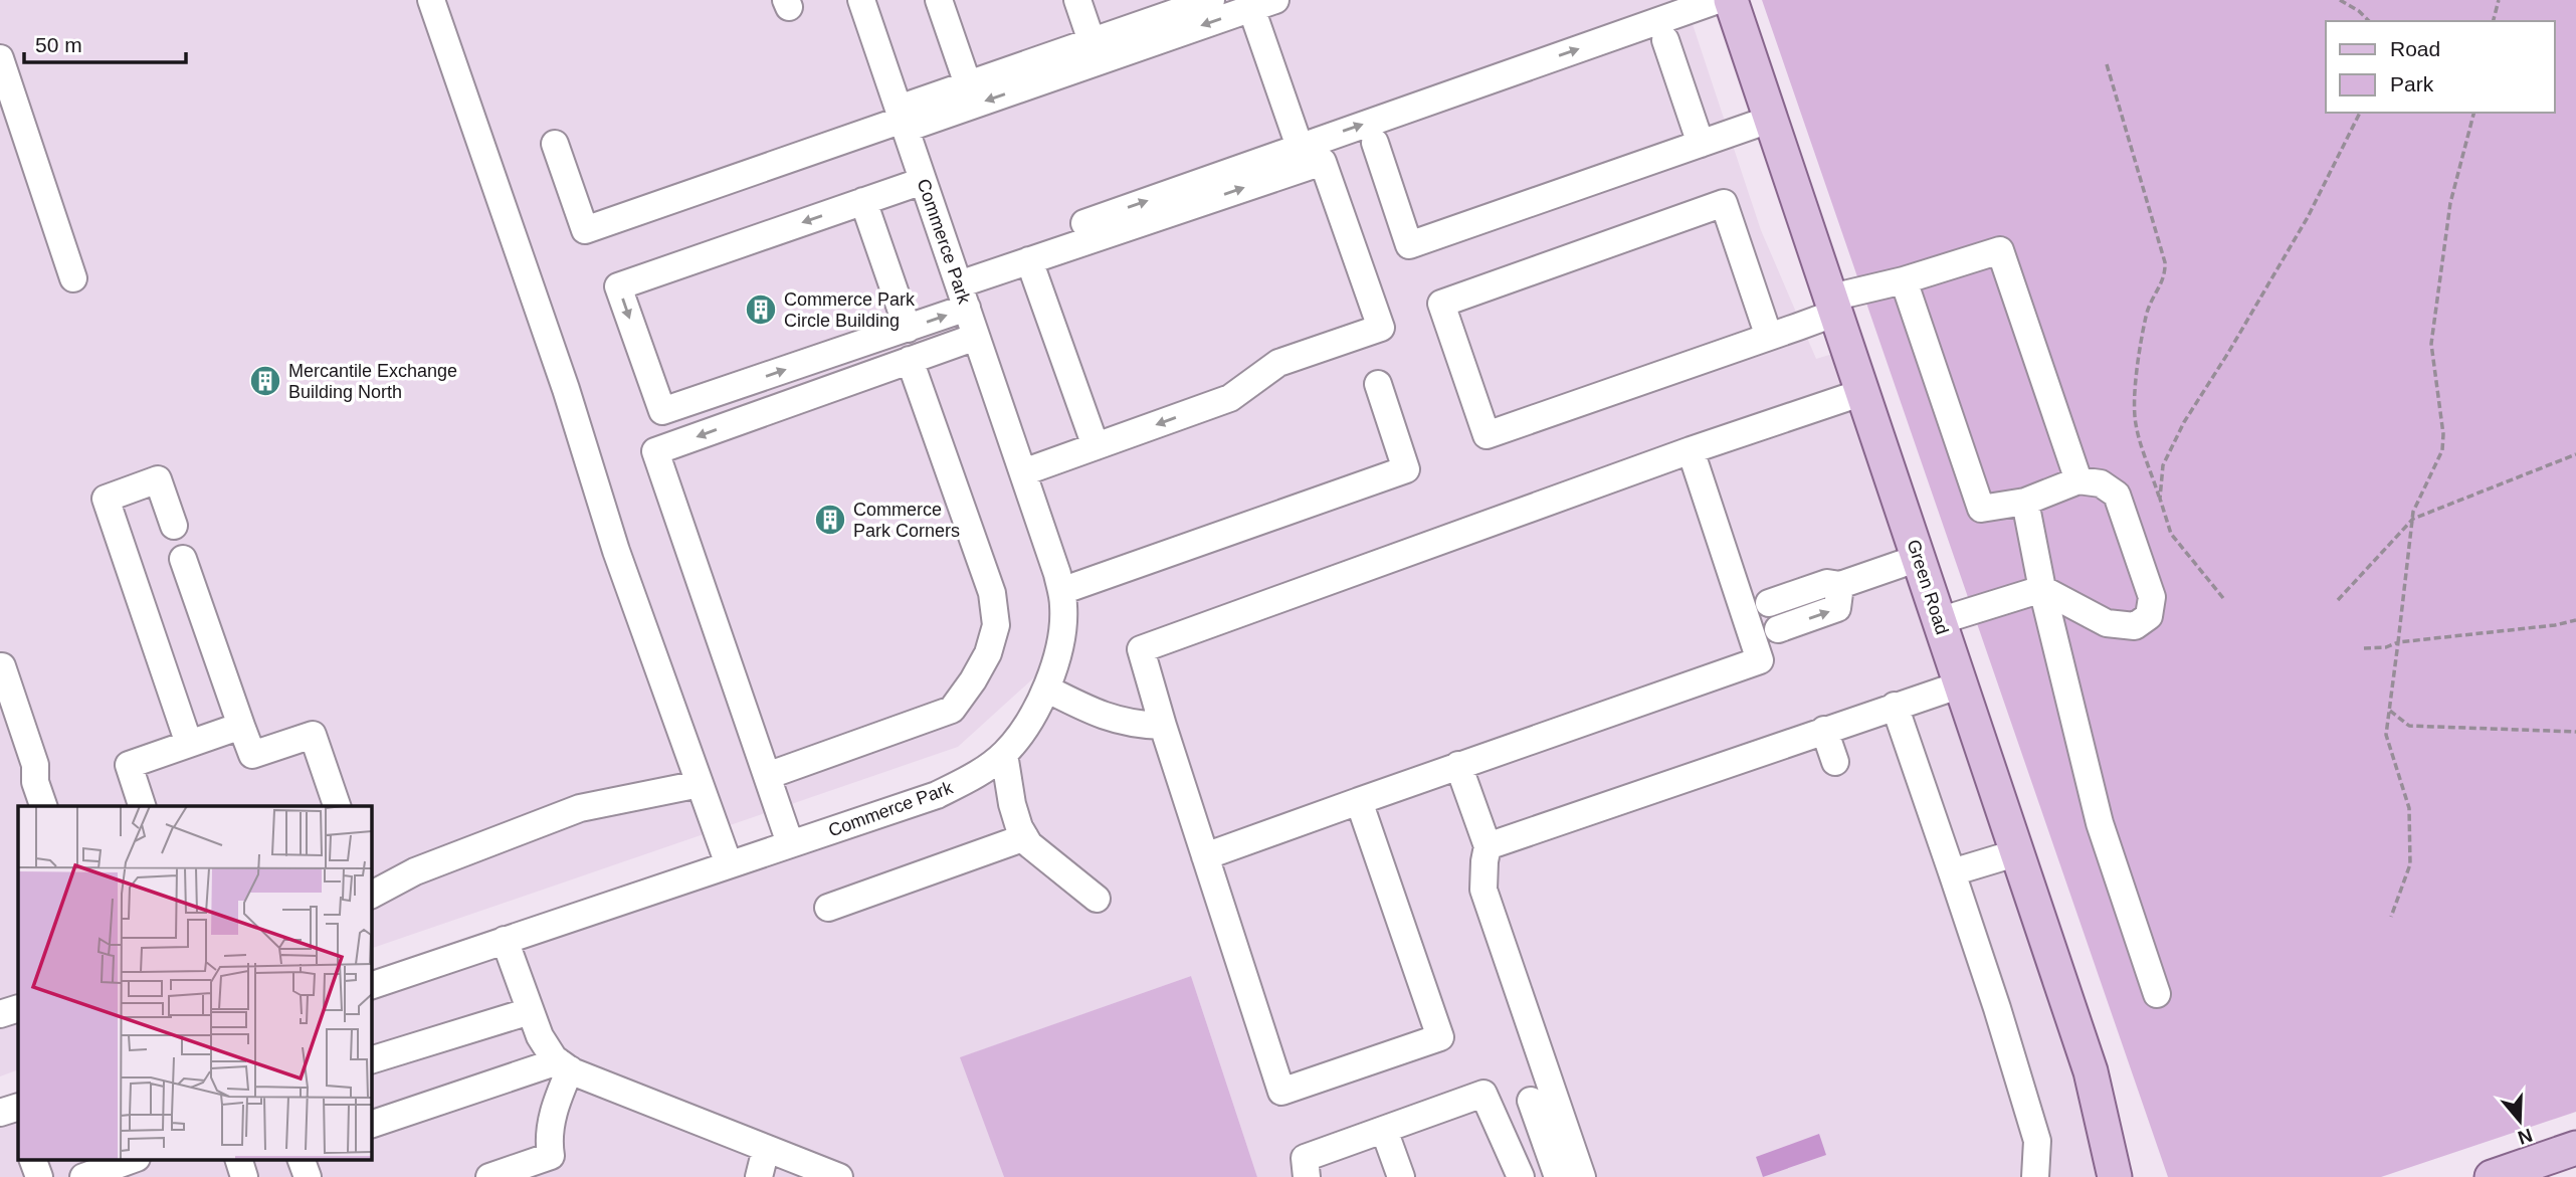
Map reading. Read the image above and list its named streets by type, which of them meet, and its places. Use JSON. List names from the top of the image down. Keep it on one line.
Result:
{"streets":{"main road":["Green Road"],"street":["Commerce Park"]},"places":{"building":["Commerce Park Circle Building","Mercantile Exchange Building North","Commerce Park Corners"]},"legend":["Road","Park"],"scale_bar":"50 m","north":"bottom"}
